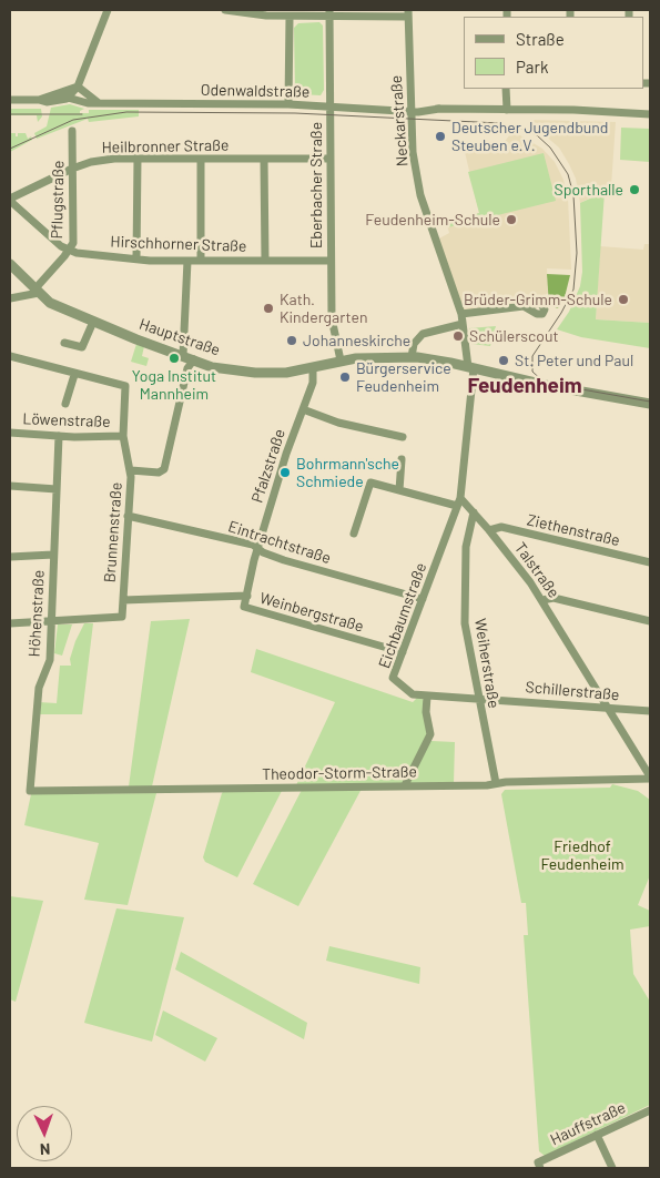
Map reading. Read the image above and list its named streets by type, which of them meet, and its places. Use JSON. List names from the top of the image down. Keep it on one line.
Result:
{"streets":{"street":["Odenwaldstraße","Neckarstraße","Heilbronner Straße","Eberbacher Straße","Pflugstraße","Hirschhorner Straße","Hauptstraße","Löwenstraße","Pfalzstraße","Ziethenstraße","Brunnenstraße","Eintrachtstraße","Talstraße","Weinbergstraße","Höhenstraße","Eichbaumstraße","Weiherstraße","Schillerstraße","Theodor-Storm-Straße","Hauffstraße"]},"crossings":[["Odenwaldstraße","Neckarstraße"],["Odenwaldstraße","Eberbacher Straße"],["Neckarstraße","Hauptstraße"],["Heilbronner Straße","Eberbacher Straße"],["Heilbronner Straße","Pflugstraße"],["Eberbacher Straße","Hirschhorner Straße"],["Eberbacher Straße","Hauptstraße"],["Pflugstraße","Hirschhorner Straße"],["Pflugstraße","Hauptstraße"],["Hauptstraße","Pfalzstraße"],["Löwenstraße","Brunnenstraße"],["Löwenstraße","Höhenstraße"],["Pfalzstraße","Eintrachtstraße"],["Pfalzstraße","Weinbergstraße"],["Ziethenstraße","Talstraße"],["Brunnenstraße","Eintrachtstraße"],["Brunnenstraße","Weinbergstraße"],["Brunnenstraße","Höhenstraße"],["Eintrachtstraße","Eichbaumstraße"],["Talstraße","Eichbaumstraße"],["Talstraße","Weiherstraße"],["Talstraße","Schillerstraße"],["Talstraße","Theodor-Storm-Straße"],["Weinbergstraße","Eichbaumstraße"],["Höhenstraße","Theodor-Storm-Straße"],["Eichbaumstraße","Schillerstraße"],["Weiherstraße","Schillerstraße"],["Weiherstraße","Theodor-Storm-Straße"]],"districts":["Feudenheim"],"parks":["Friedhof Feudenheim"],"places":["Deutscher Jugendbund Steuben e.V.","Sporthalle","Feudenheim-Schule","Brüder-Grimm-Schule","Kath. Kindergarten","Schülerscout","Johanneskirche","Yoga Institut Mannheim","St. Peter und Paul","Bürgerservice Feudenheim","Bohrmann'sche Schmiede"],"legend":["Straße","Park"],"north":"bottom"}
